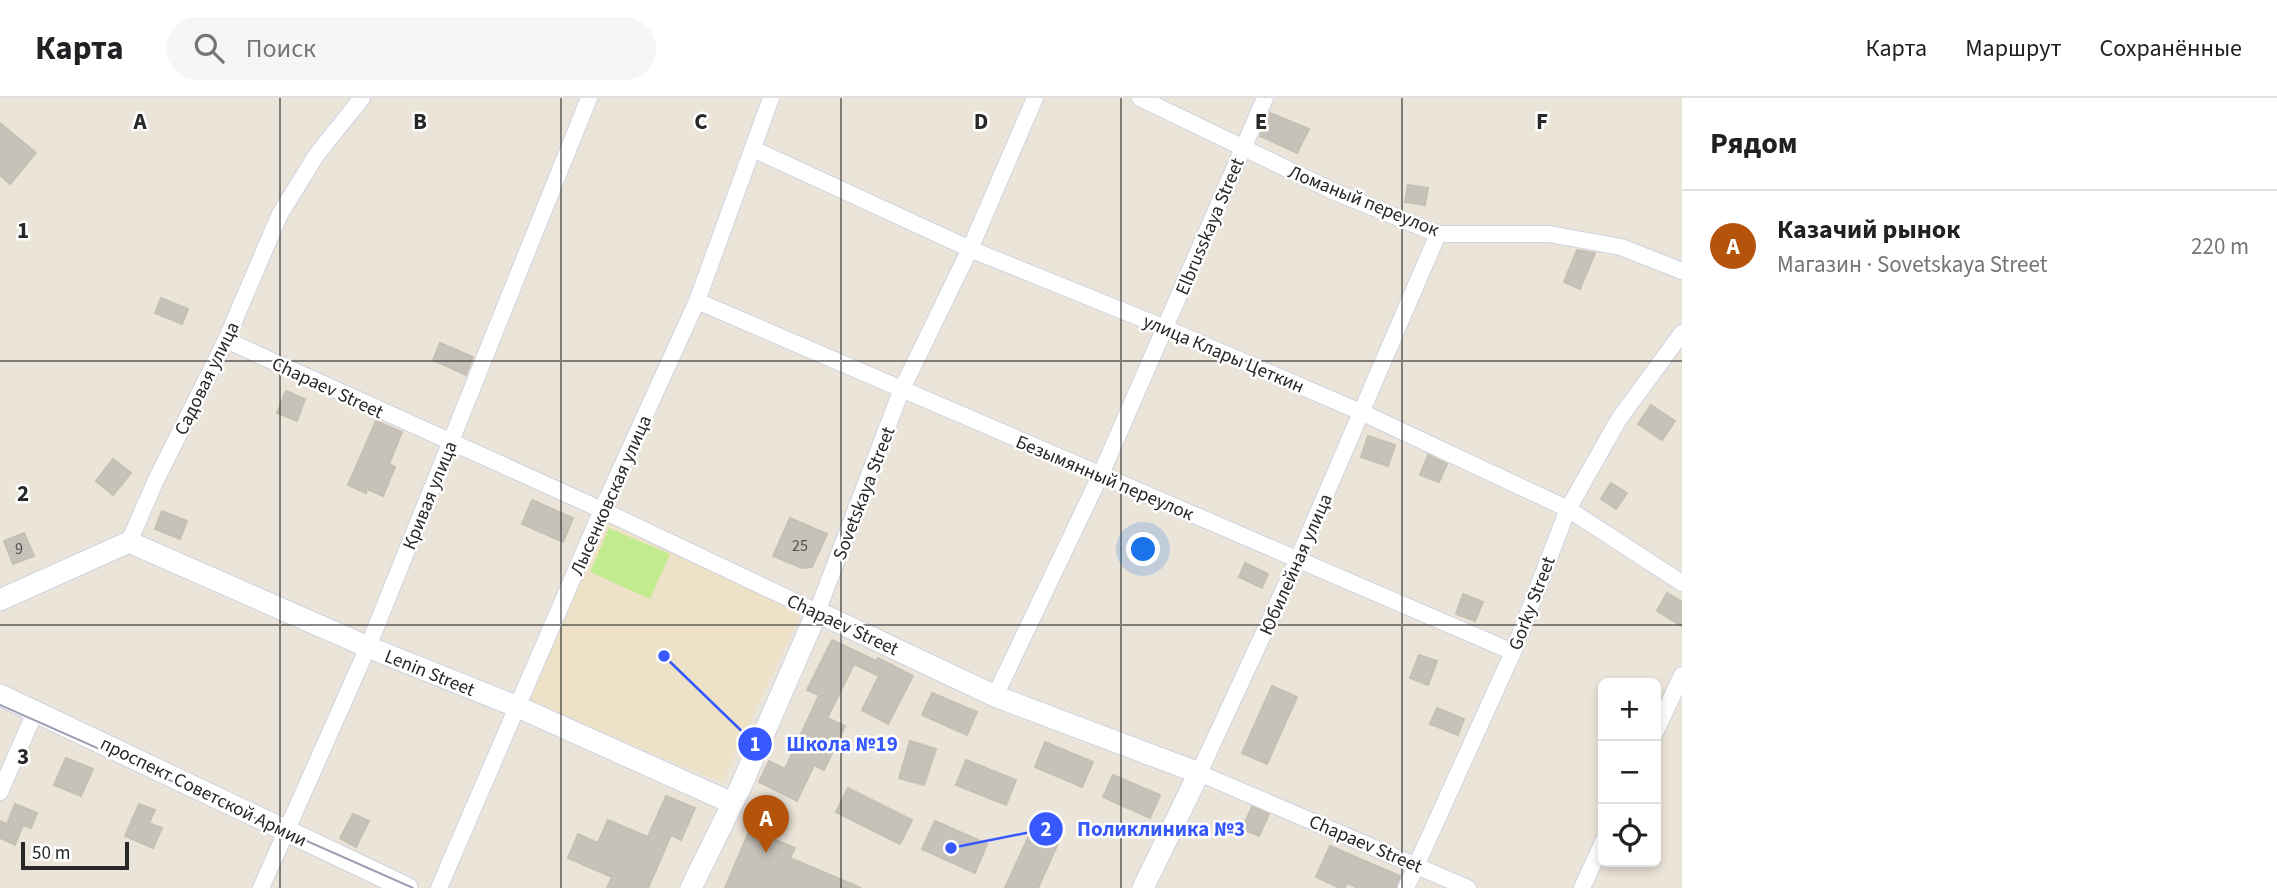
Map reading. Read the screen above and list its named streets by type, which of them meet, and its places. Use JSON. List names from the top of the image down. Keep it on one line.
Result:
{"streets":{"main road":["Chapaev Street","Sovetskaya Street","Юбилейная улица","Lenin Street","проспект Советской Армии"],"street":["Ломаный переулок","Elbrusskaya Street","улица Клары Цеткин","Садовая улица","Безымянный переулок","Кривая улица","Лысенковская улица","Gorky Street"]},"crossings":[["Ломаный переулок","Elbrusskaya Street"],["Ломаный переулок","Юбилейная улица"],["Elbrusskaya Street","улица Клары Цеткин"],["Elbrusskaya Street","Chapaev Street"],["Elbrusskaya Street","Безымянный переулок"],["улица Клары Цеткин","Sovetskaya Street"],["улица Клары Цеткин","Лысенковская улица"],["улица Клары Цеткин","Юбилейная улица"],["улица Клары Цеткин","Gorky Street"],["Садовая улица","Chapaev Street"],["Садовая улица","Lenin Street"],["Chapaev Street","Sovetskaya Street"],["Chapaev Street","Кривая улица"],["Chapaev Street","Лысенковская улица"],["Chapaev Street","Юбилейная улица"],["Chapaev Street","Gorky Street"],["Безымянный переулок","Sovetskaya Street"],["Безымянный переулок","Лысенковская улица"],["Безымянный переулок","Юбилейная улица"],["Безымянный переулок","Gorky Street"],["Sovetskaya Street","Lenin Street"],["Кривая улица","Lenin Street"],["Кривая улица","проспект Советской Армии"],["Лысенковская улица","Lenin Street"]],"places":["Школа №19","Поликлиника №3"],"house_numbers":["25","9"],"scale_bar":"50 m","page":{"header":"Карта","search":"Поиск","nav":["Карта","Маршрут","Сохранённые"],"heading":"Рядом","list":[{"mark":"A","name":"Казачий рынок","note":"Магазин · Sovetskaya Street","value":"220 m"}],"map_buttons":["+","−"],"pins":"A","scale":"50 m"},"grid":{"columns":["A","B","C","D","E","F"],"rows":["1","2","3"]}}
